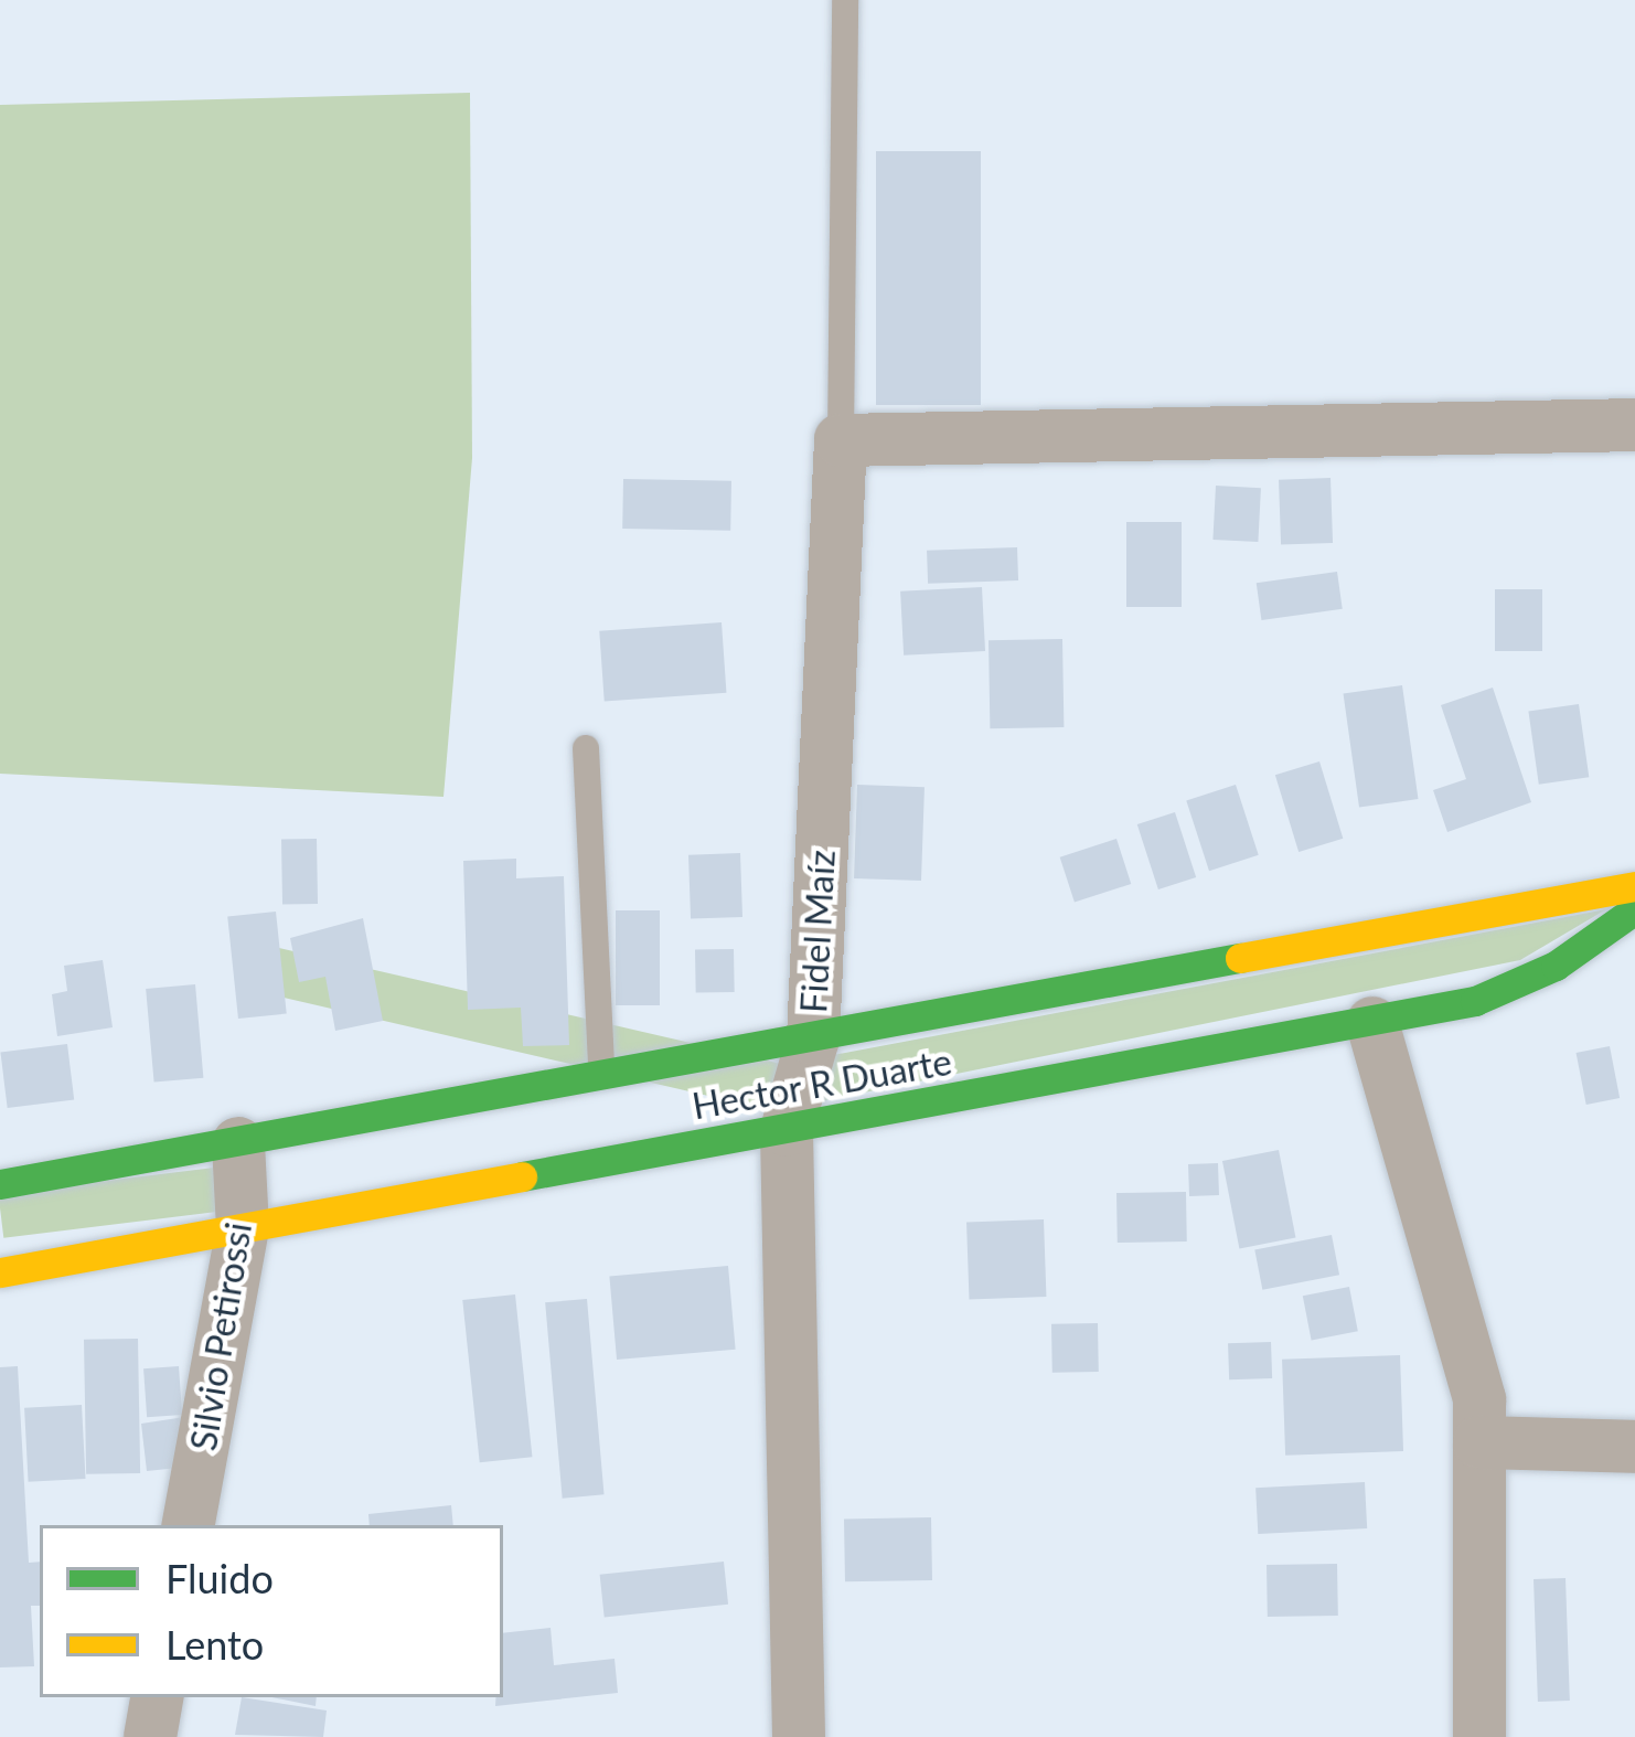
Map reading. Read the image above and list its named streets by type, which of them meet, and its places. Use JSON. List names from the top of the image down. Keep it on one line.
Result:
{"streets":{"street":["Fidel Maíz","Hector R Duarte","Silvio Petirossi"]},"crossings":[["Fidel Maíz","Hector R Duarte"],["Hector R Duarte","Silvio Petirossi"]],"legend":["Fluido","Lento"]}
